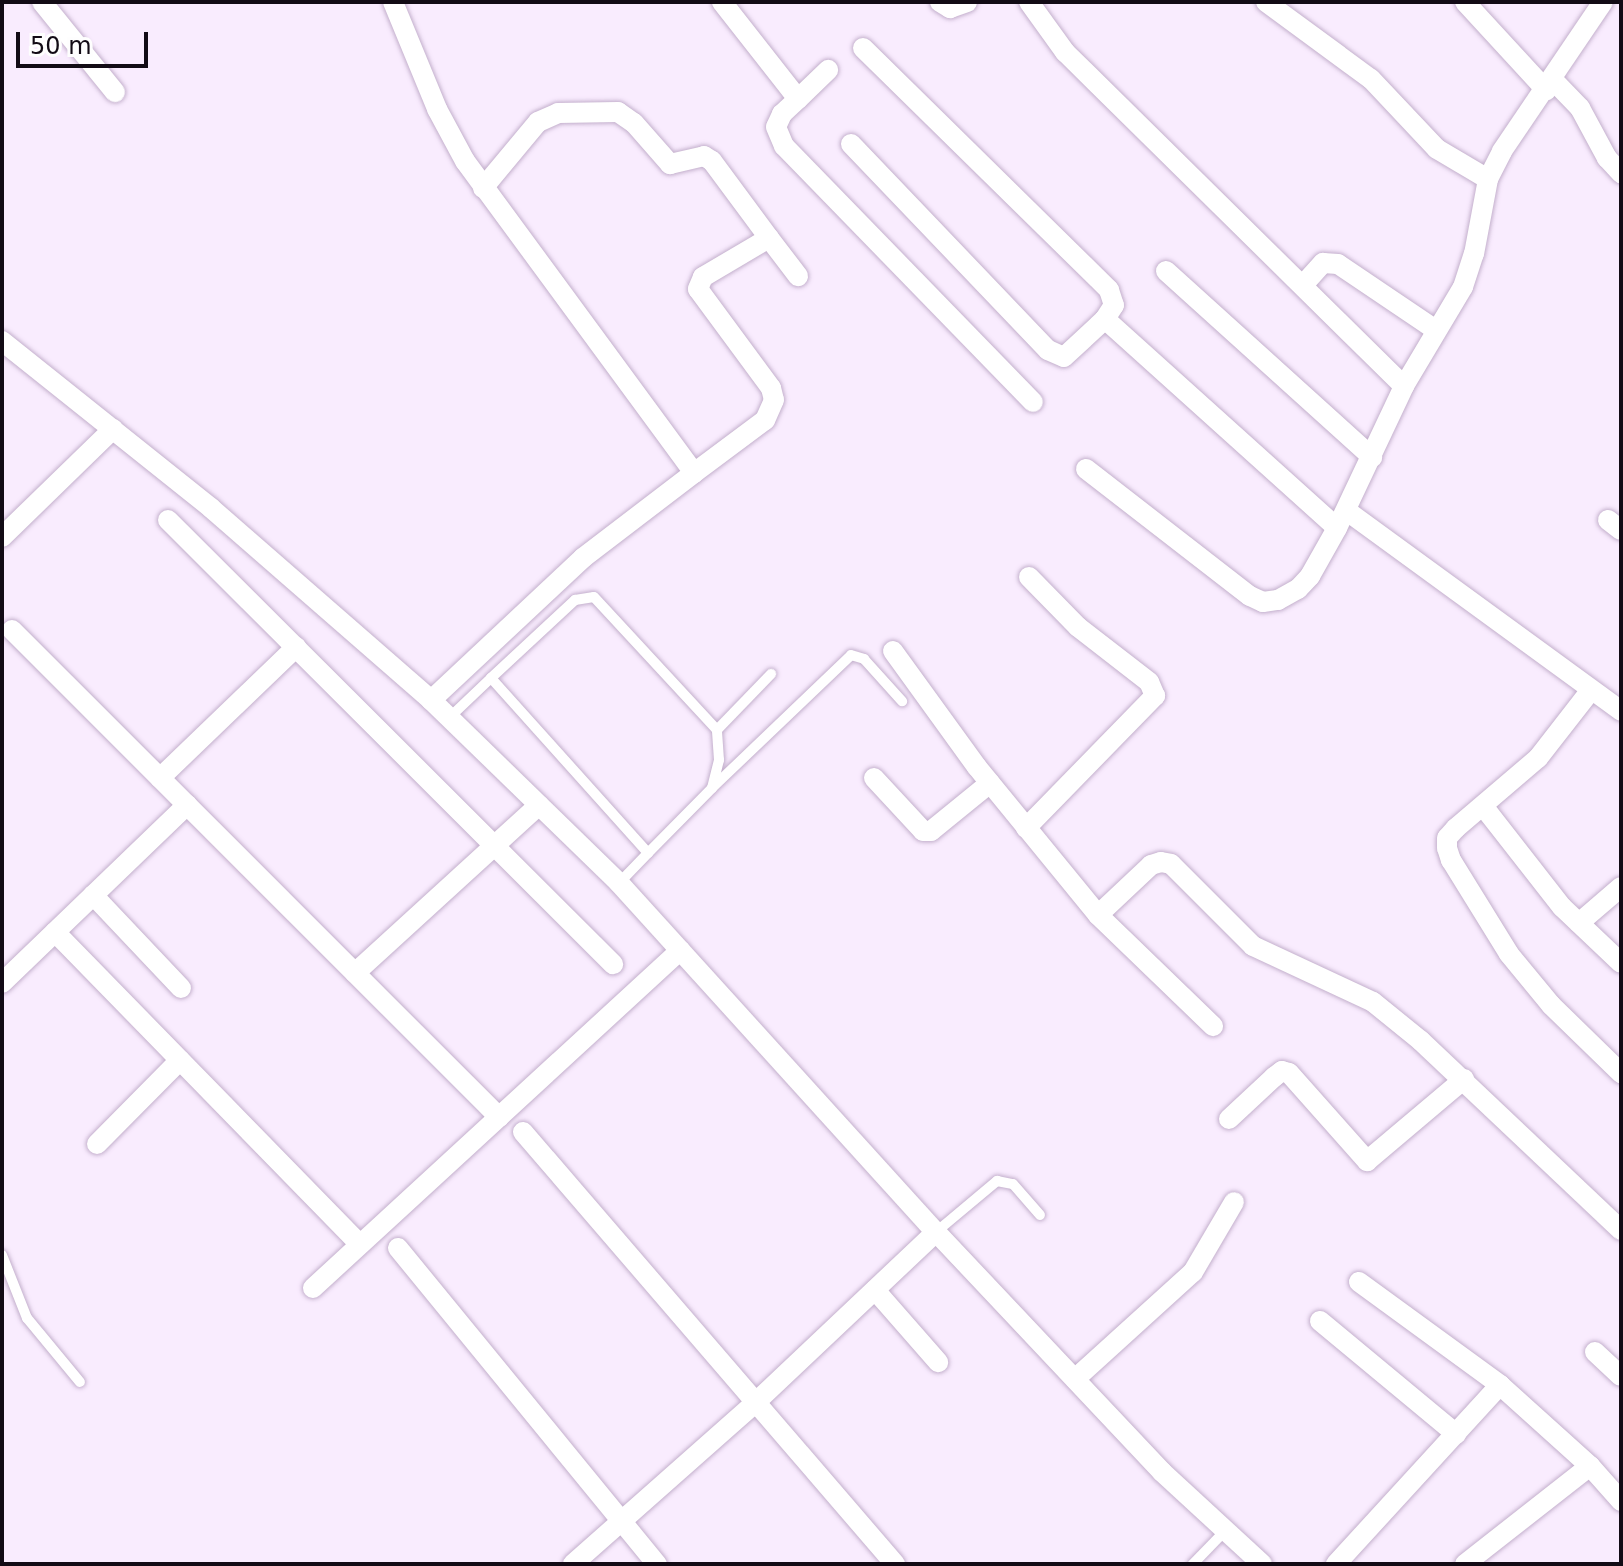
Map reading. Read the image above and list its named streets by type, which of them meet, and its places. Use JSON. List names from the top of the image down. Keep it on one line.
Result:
{"scale_bar":"50 m"}
